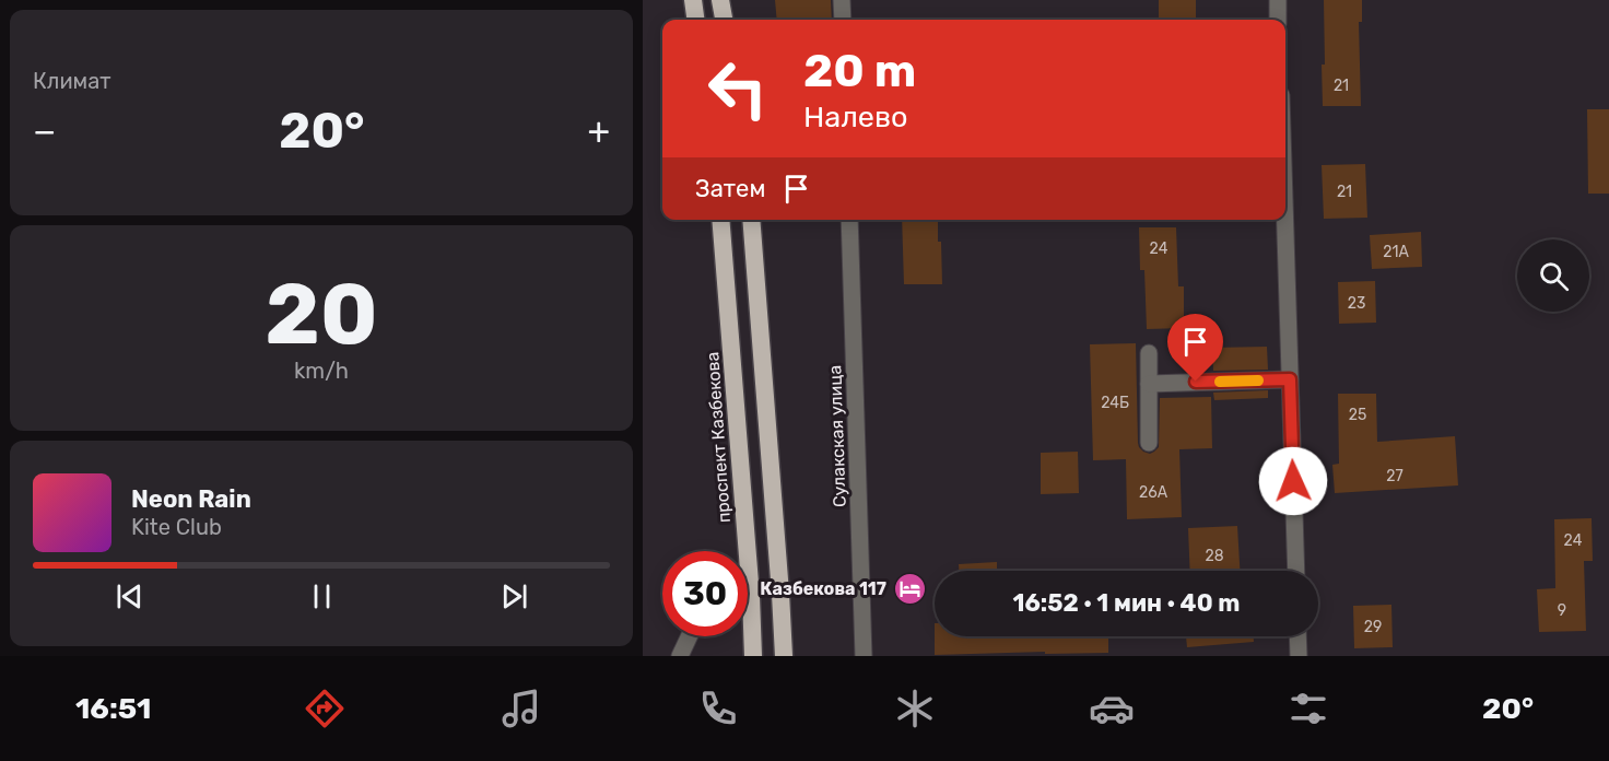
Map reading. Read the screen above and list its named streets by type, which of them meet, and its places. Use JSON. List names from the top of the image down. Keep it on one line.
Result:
{"streets":{"highway":["проспект Казбекова"],"street":["Сулакская улица"]},"places":{"hotel":["Казбекова 117"]},"house_numbers":["21","21","24","21А","23","24Б","25","27","26А","24","28","9","29"],"page":{"tile":["Климат",["20","km/h"]],"turn":["20 m","Налево"],"heat":["−","20°","+"],"then":"Затем","song":["Neon Rain","Kite Club"],"limit":"30","trip":"16:52 · 1 мин · 40 m","tabs":["16:51","20°"]}}
